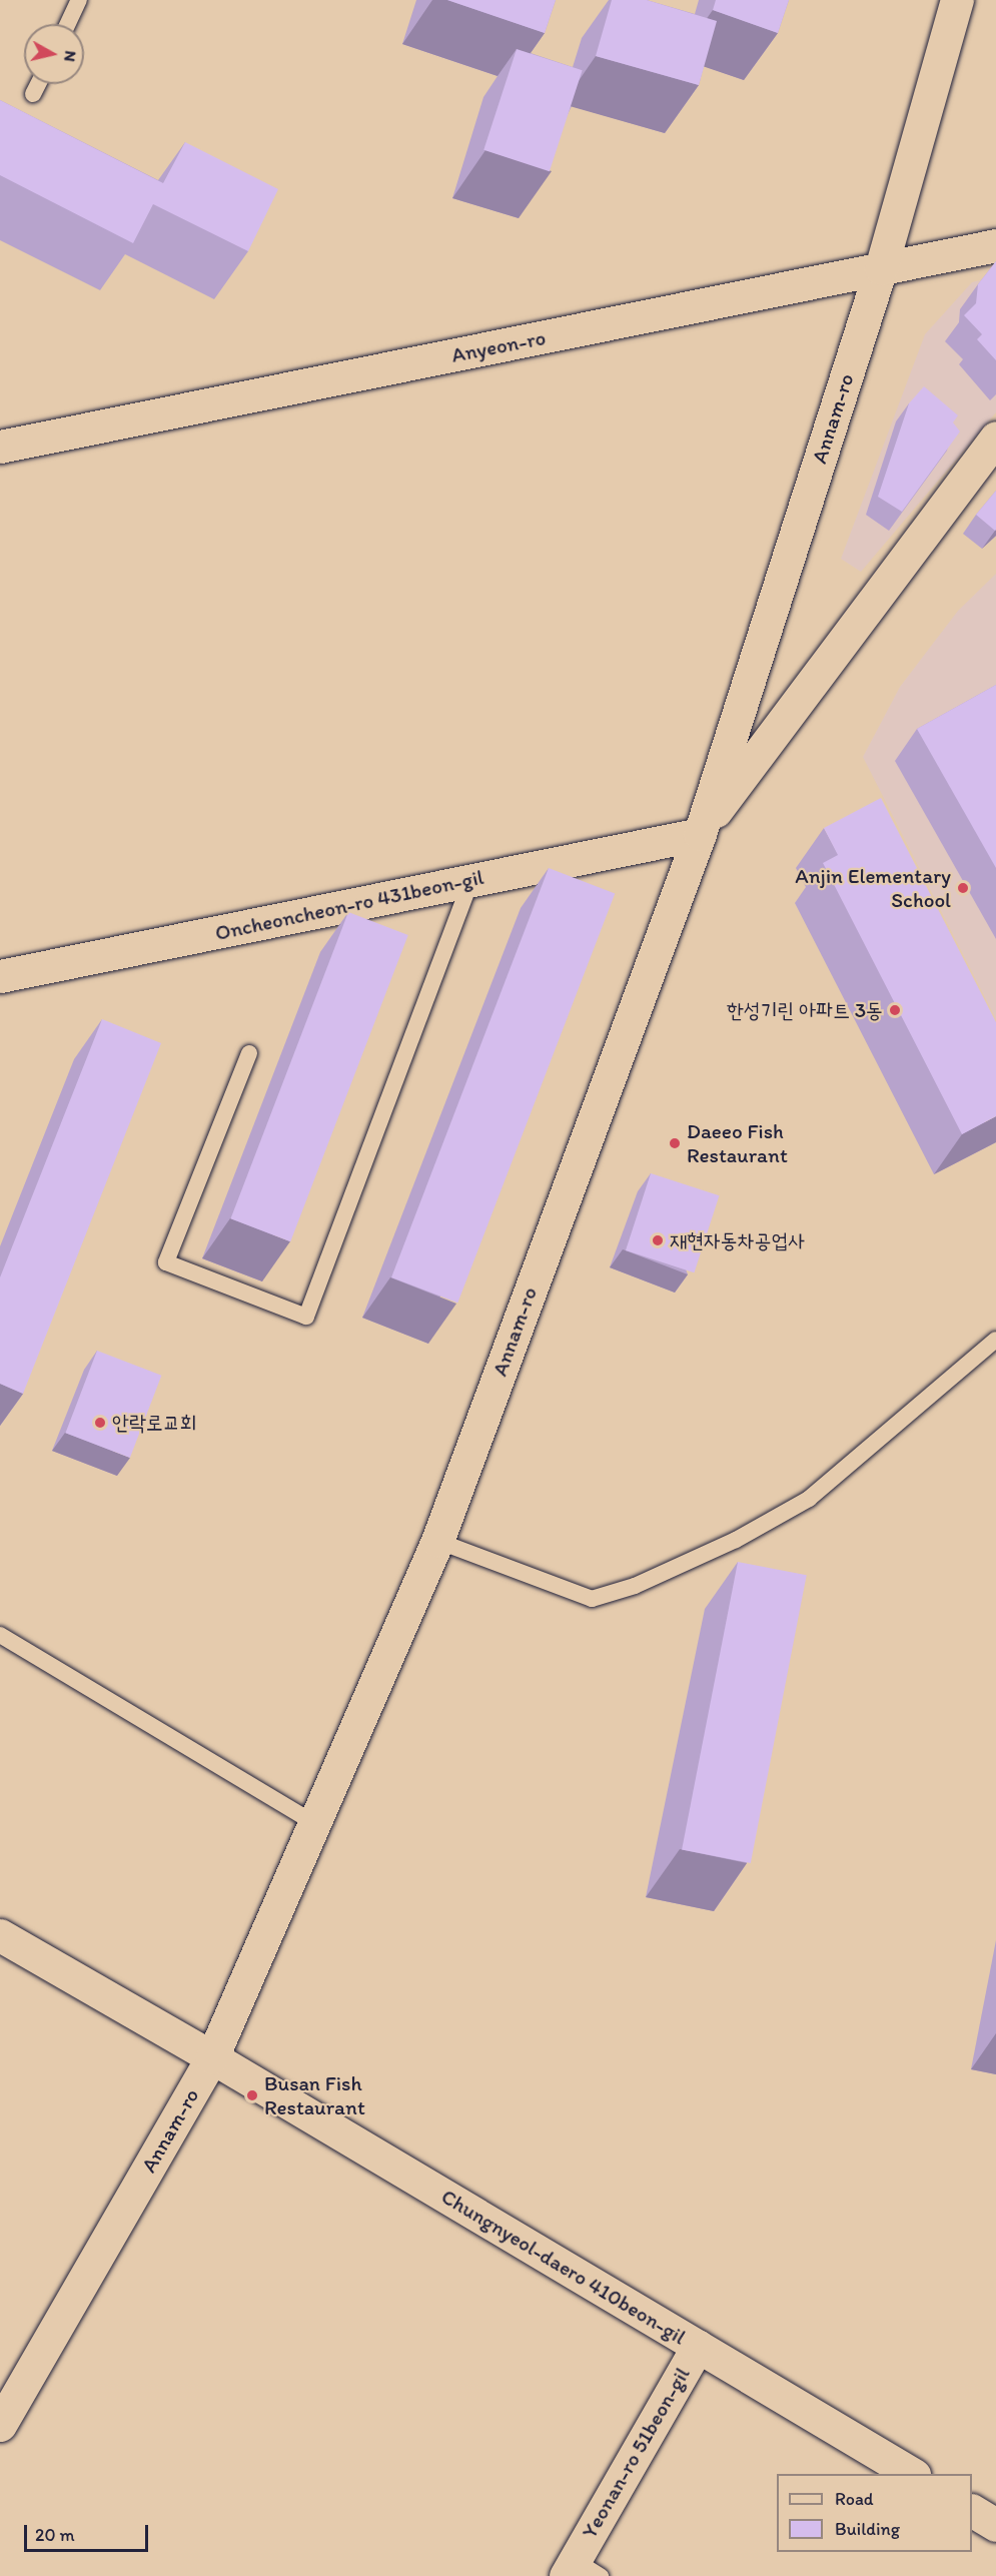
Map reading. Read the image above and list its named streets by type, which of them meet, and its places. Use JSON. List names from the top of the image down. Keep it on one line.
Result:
{"streets":{"street":["Anyeon-ro","Annam-ro","Oncheoncheon-ro 431beon-gil","Chungnyeol-daero 410beon-gil","Yeonan-ro 51beon-gil"]},"crossings":[["Anyeon-ro","Annam-ro"],["Annam-ro","Oncheoncheon-ro 431beon-gil"],["Annam-ro","Chungnyeol-daero 410beon-gil"],["Chungnyeol-daero 410beon-gil","Yeonan-ro 51beon-gil"]],"places":["Anjin Elementary School","한성기린 아파트 3동","Daeeo Fish Restaurant","재현자동차공업사","안락로교회","Busan Fish Restaurant"],"legend":["Road","Building"],"scale_bar":"20 m","north":"right"}
